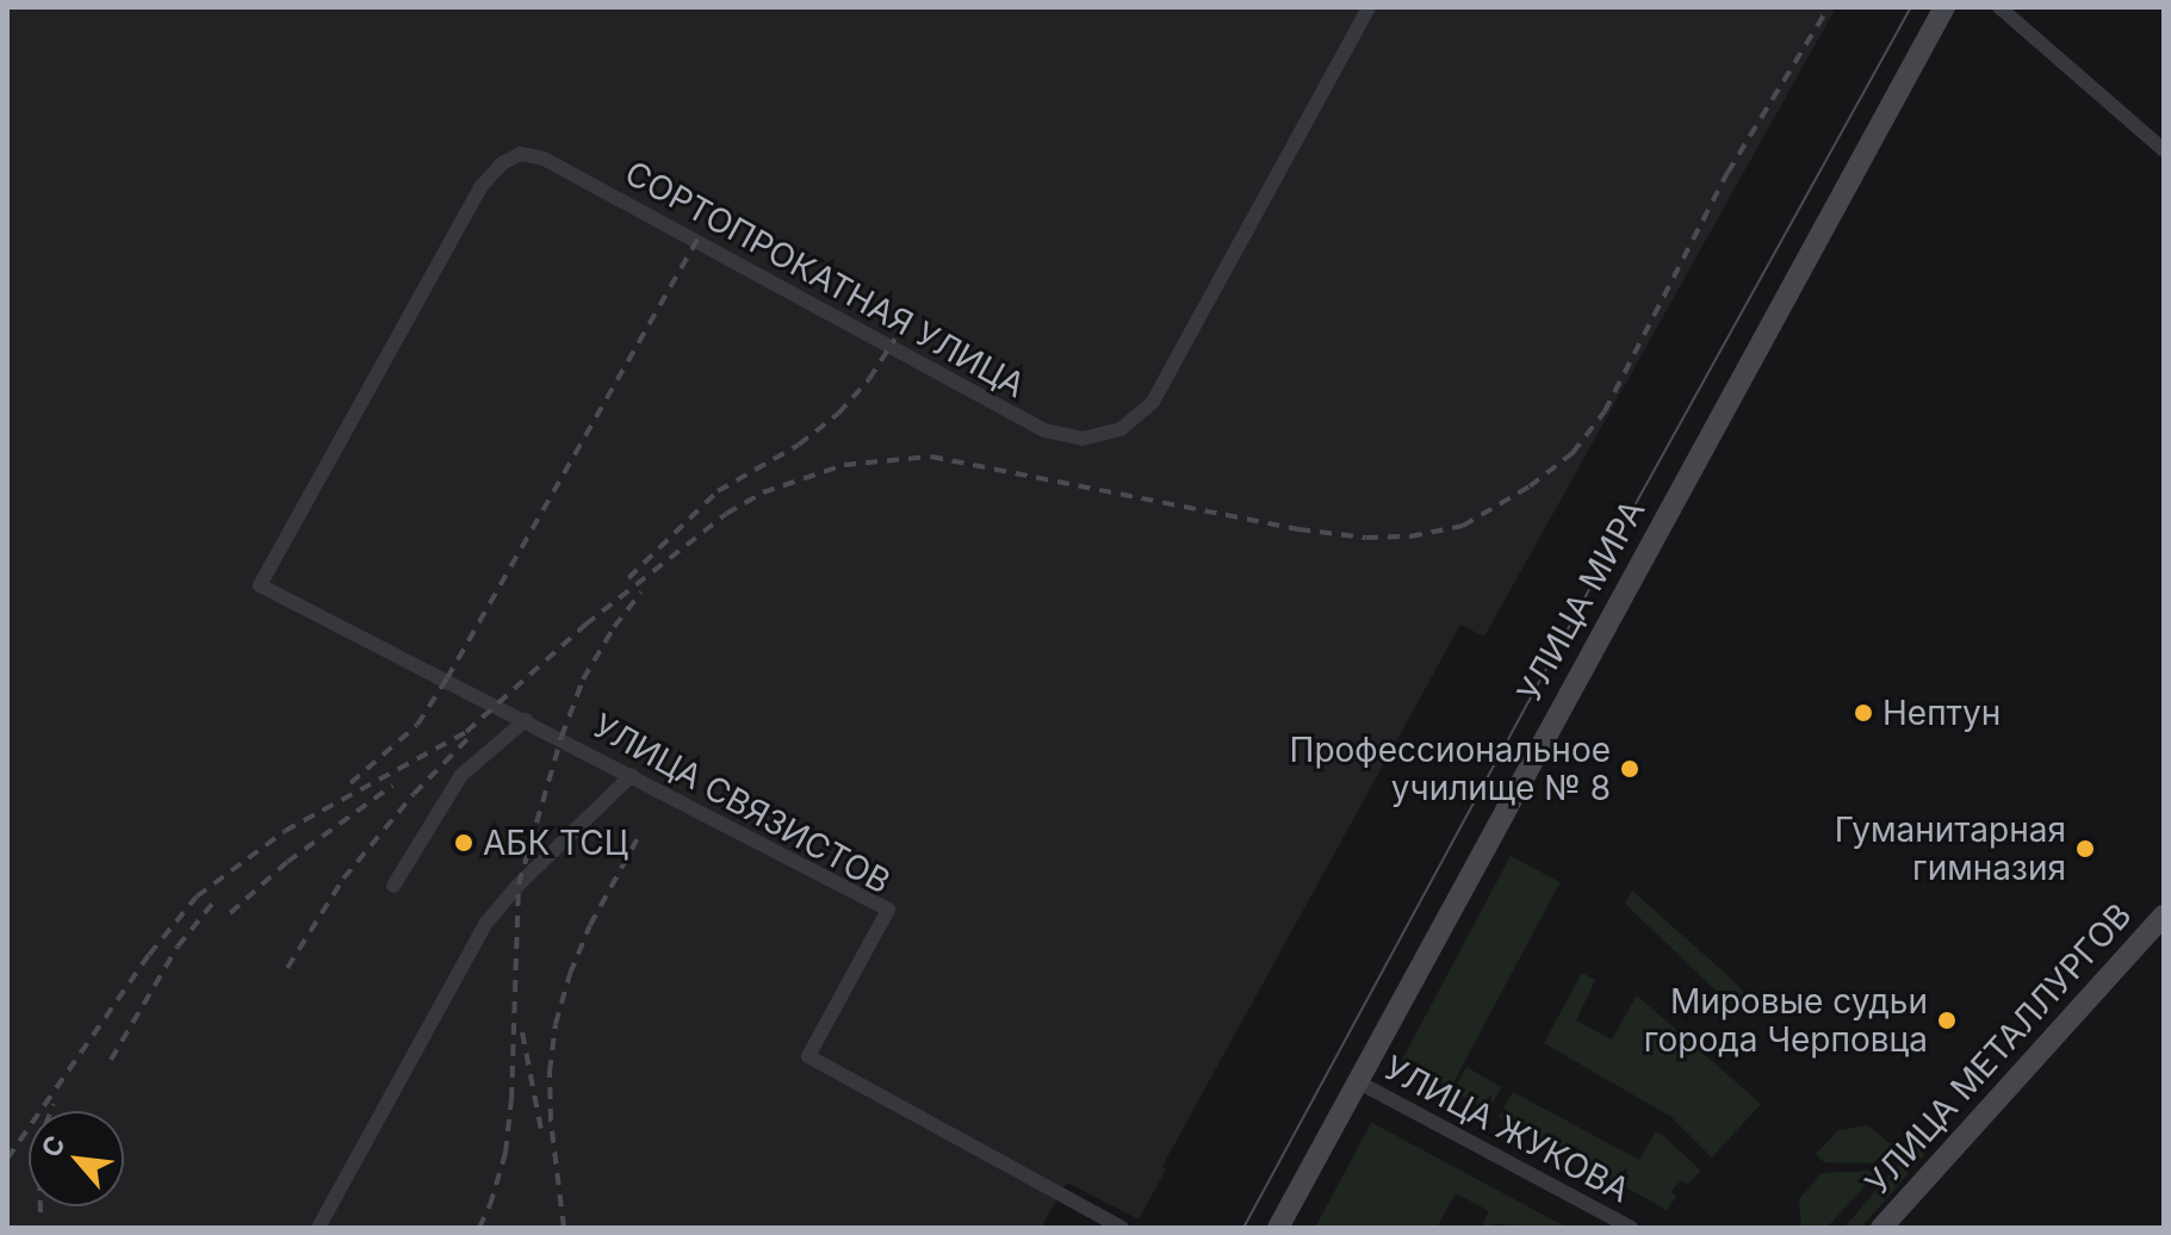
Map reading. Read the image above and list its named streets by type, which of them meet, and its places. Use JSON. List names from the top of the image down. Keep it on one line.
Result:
{"streets":{"main road":["УЛИЦА МИРА","УЛИЦА МЕТАЛЛУРГОВ"],"street":["СОРТОПРОКАТНАЯ УЛИЦА","УЛИЦА СВЯЗИСТОВ","УЛИЦА ЖУКОВА"]},"crossings":[["СОРТОПРОКАТНАЯ УЛИЦА","УЛИЦА СВЯЗИСТОВ"],["УЛИЦА МИРА","УЛИЦА ЖУКОВА"]],"places":["Нептун","Профессиональное училище № 8","АБК ТСЦ","Гуманитарная гимназия","Мировые судьи города Черповца"],"north":"top left"}
